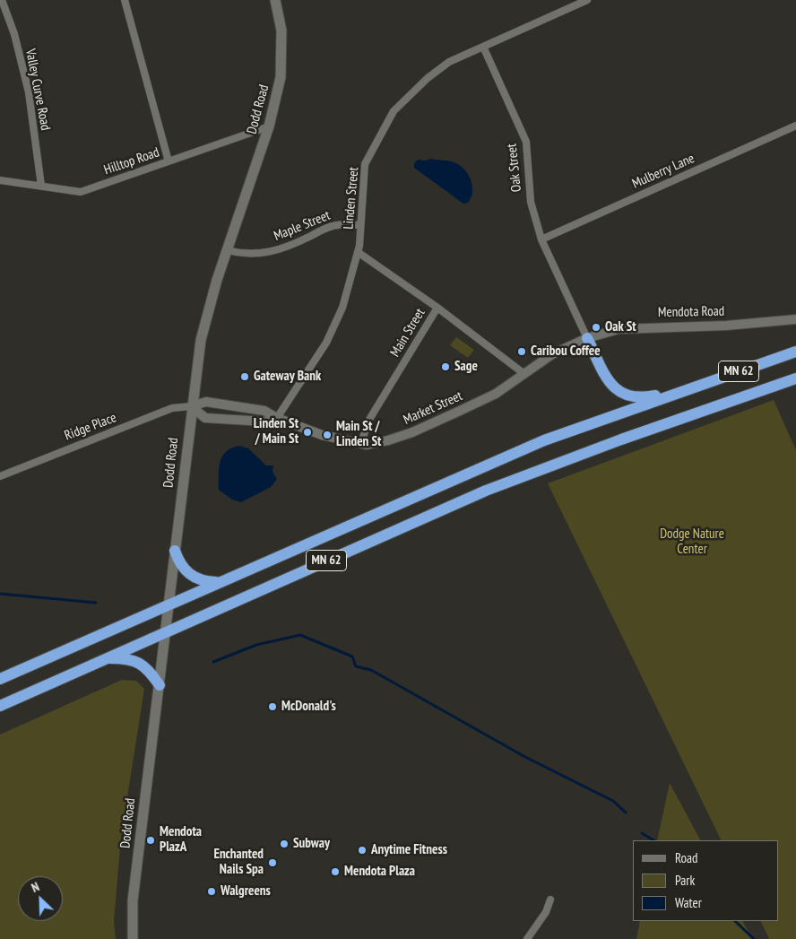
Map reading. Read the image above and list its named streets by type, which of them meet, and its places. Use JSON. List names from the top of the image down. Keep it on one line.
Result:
{"streets":{"highway":["MN 62"],"main road":["Dodd Road"],"street":["Valley Curve Road","Hilltop Road","Oak Street","Mulberry Lane","Linden Street","Maple Street","Mendota Road","Main Street","Market Street","Ridge Place"]},"crossings":[["Valley Curve Road","Hilltop Road"],["Dodd Road","Hilltop Road"],["Dodd Road","Maple Street"],["Dodd Road","MN 62"],["Dodd Road","Market Street"],["Dodd Road","Ridge Place"],["Oak Street","Mulberry Lane"],["Oak Street","Linden Street"],["Oak Street","Mendota Road"],["Oak Street","Market Street"],["Linden Street","Maple Street"],["Linden Street","Market Street"],["Mendota Road","Market Street"],["Main Street","Market Street"],["Market Street","Ridge Place"]],"parks":["Dodge Nature Center"],"places":["Oak St","Caribou Coffee","Sage","Gateway Bank","Linden St / Main St","Main St / Linden St","McDonald's","Mendota PlazA","Subway","Anytime Fitness","Enchanted Nails Spa","Mendota Plaza","Walgreens"],"legend":["Road","Park","Water"],"north":"top left"}
